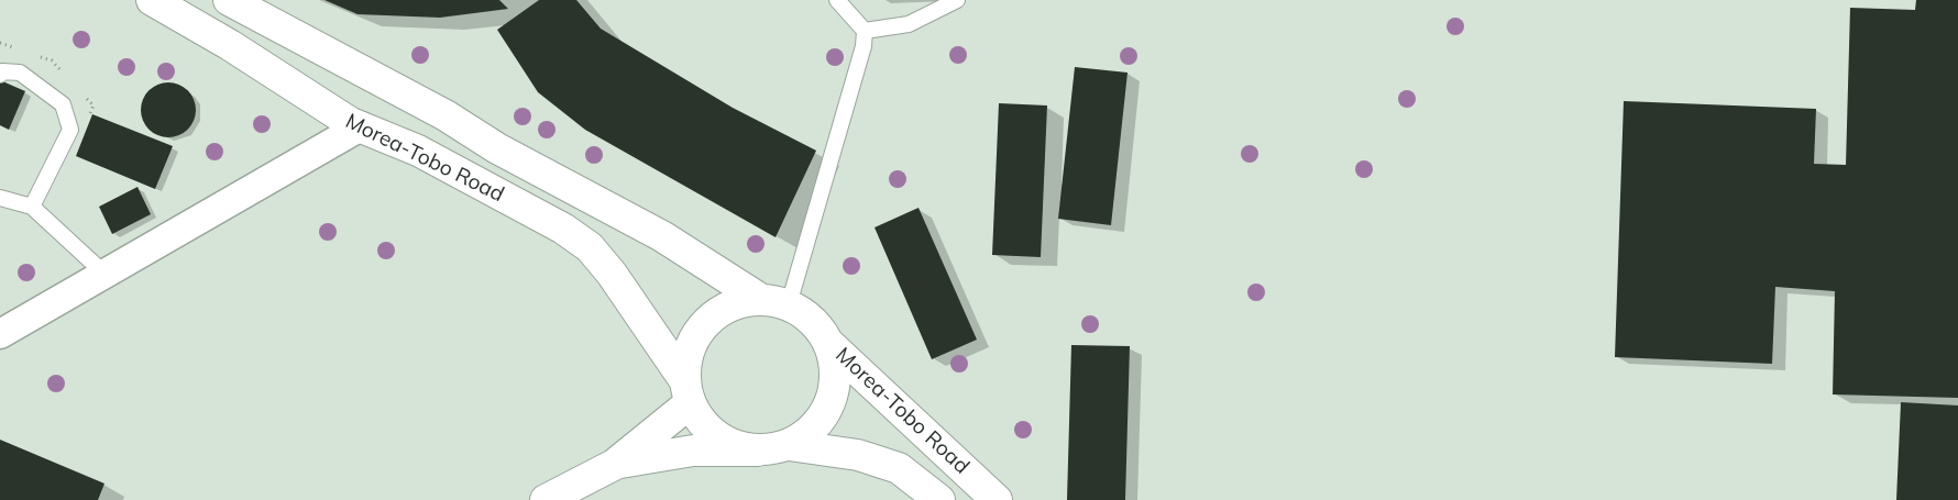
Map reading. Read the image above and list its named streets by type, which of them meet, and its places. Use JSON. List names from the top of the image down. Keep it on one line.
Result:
{"streets":{"main road":["Morea-Tobo Road"]}}
